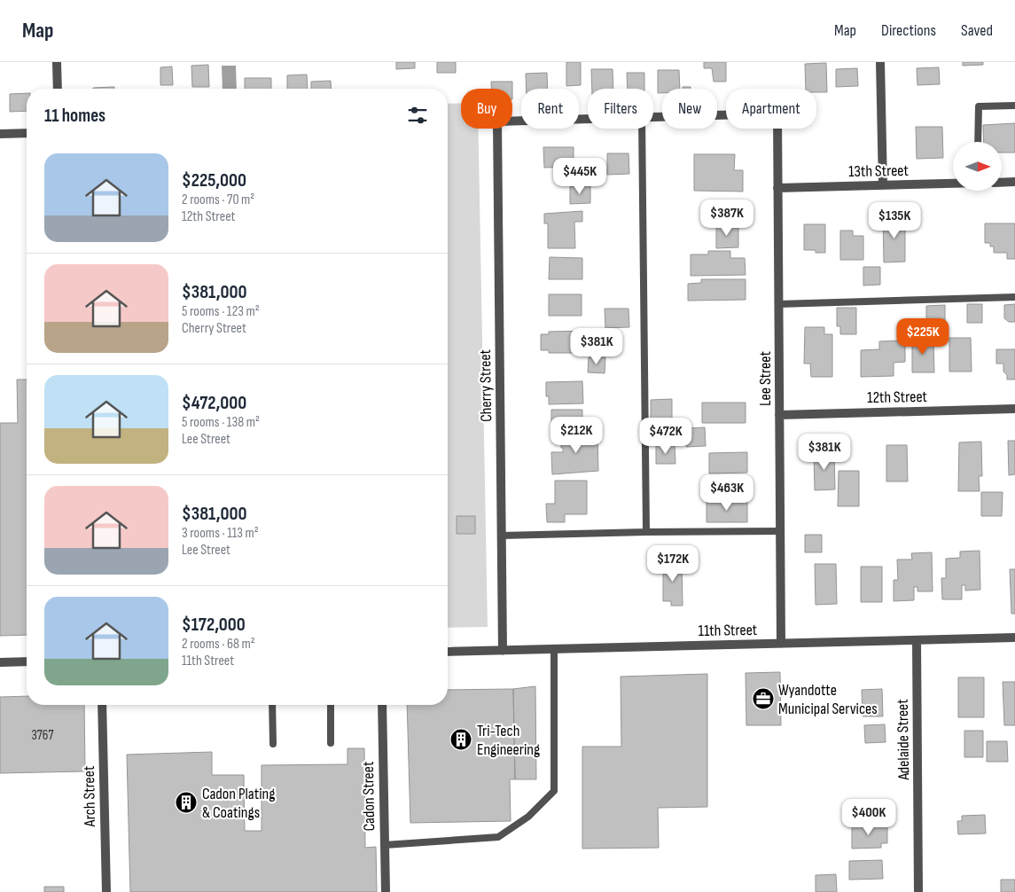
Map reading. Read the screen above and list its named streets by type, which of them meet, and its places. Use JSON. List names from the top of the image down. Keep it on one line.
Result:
{"streets":{"street":["13th Street","Lee Street","Cherry Street","12th Street","11th Street","Adelaide Street","Arch Street","Cadon Street"]},"crossings":[["13th Street","Lee Street"],["Lee Street","12th Street"],["Lee Street","11th Street"],["Cherry Street","11th Street"],["11th Street","Adelaide Street"]],"places":{"office":["Wyandotte Municipal Services"],"building":["Tri-Tech Engineering","Cadon Plating & Coatings"]},"house_numbers":["3767"],"north":"right","page":{"header":"Map","nav":["Map","Directions","Saved"],"chip":["Buy","Rent","Filters","New","Apartment"],"heading":"11 homes","list":[{"name":"$225,000","note":"2 rooms · 70 m² · 12th Street"},{"name":"$381,000","note":"5 rooms · 123 m² · Cherry Street"},{"name":"$472,000","note":"5 rooms · 138 m² · Lee Street"},{"name":"$381,000","note":"3 rooms · 113 m² · Lee Street"},{"name":"$172,000","note":"2 rooms · 68 m² · 11th Street"}],"price":["$445K","$387K","$135K","$225K","$381K","$212K","$472K","$381K","$463K","$172K","$400K"]}}
